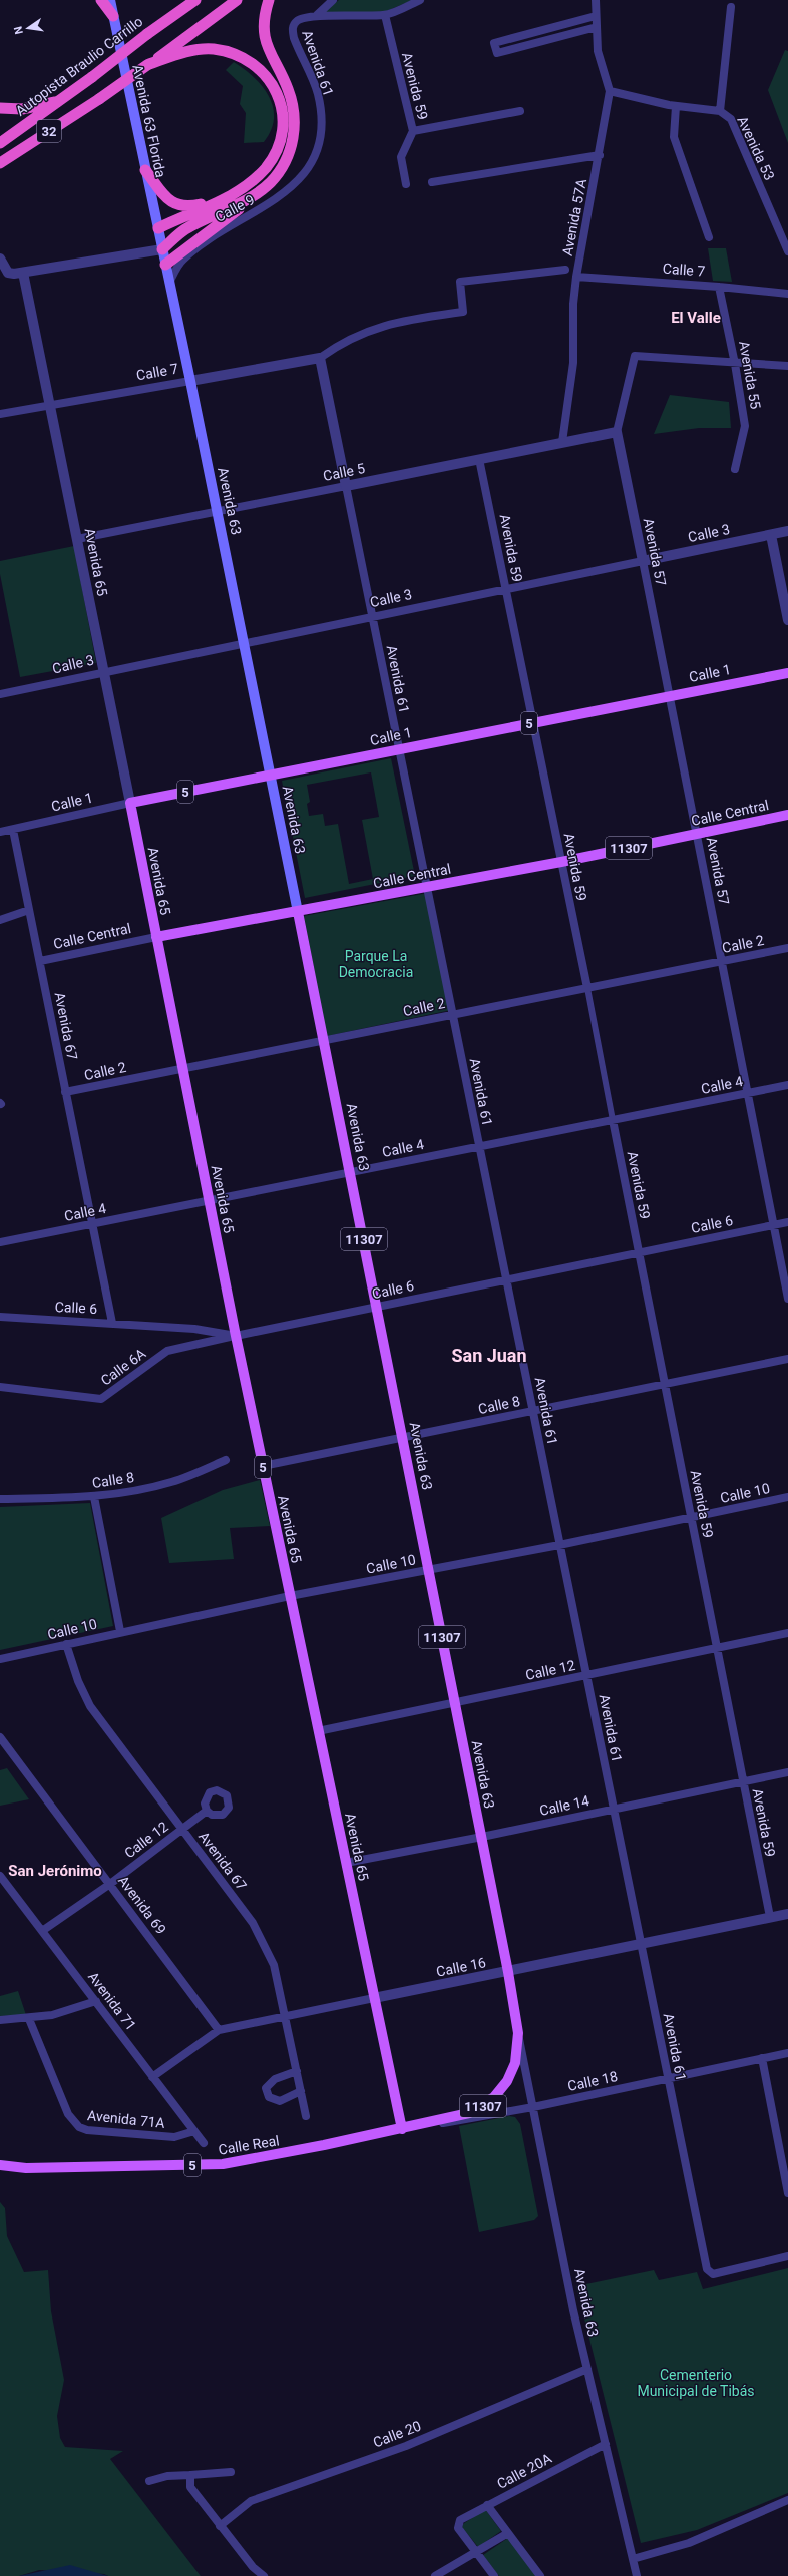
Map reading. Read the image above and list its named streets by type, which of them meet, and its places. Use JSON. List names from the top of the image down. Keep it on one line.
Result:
{"streets":{"highway":["Autopista Braulio Carrillo","32"],"main road":["Avenida 63 Florida","Avenida 63","Avenida 65","Calle 1","5","Calle Central","11307","Calle Real"],"street":["Avenida 61","Avenida 59","Avenida 53","Calle 9","Avenida 57A","Calle 7","Avenida 55","Calle 5","Calle 3","Avenida 57","Calle 2","Avenida 67","Calle 4","Calle 6","Calle 6A","Calle 8","Calle 10","Calle 12","Calle 14","Avenida 69","Calle 16","Avenida 71","Calle 18","Avenida 71A","Calle 20","Calle 20A"]},"crossings":[["Avenida 61","Calle 9"],["Avenida 61","Calle 5"],["Avenida 61","Calle 3"],["Avenida 61","Calle 1"],["Avenida 61","Calle Central"],["Avenida 61","Calle 2"],["Avenida 61","Calle 4"],["Avenida 61","Calle 6"],["Avenida 61","Calle 8"],["Avenida 61","Calle 10"],["Avenida 61","Calle 12"],["Avenida 61","Calle 14"],["Avenida 61","Calle 16"],["Avenida 61","Calle 18"],["Avenida 59","Calle 5"],["Avenida 59","Calle 3"],["Avenida 59","Calle 1"],["Avenida 59","Calle Central"],["Avenida 59","Calle 2"],["Avenida 59","Calle 4"],["Avenida 59","Calle 6"],["Avenida 59","Calle 8"],["Avenida 59","Calle 10"],["Avenida 59","Calle 12"],["Avenida 59","Calle 14"],["Avenida 59","Calle 16"],["Avenida 63 Florida","Avenida 63"],["Calle 9","Avenida 63"],["Avenida 57A","Calle 7"],["Avenida 57A","Calle 5"],["Calle 7","Avenida 55"],["Calle 7","Avenida 63"],["Calle 7","Avenida 65"],["Avenida 55","Avenida 57"],["Calle 5","Avenida 63"],["Calle 5","Avenida 57"],["Calle 5","Avenida 65"],["Avenida 63","Calle 3"],["Avenida 63","Avenida 65"],["Avenida 63","Calle 1"],["Avenida 63","Calle Central"],["Avenida 63","Calle 2"],["Avenida 63","Calle 4"],["Avenida 63","Calle 6"],["Avenida 63","Calle 8"],["Avenida 63","Calle 10"],["Avenida 63","Calle 12"],["Avenida 63","Calle 14"],["Avenida 63","Calle 16"],["Avenida 63","Calle 18"],["Avenida 63","Calle Real"],["Avenida 63","Calle 20"],["Avenida 63","Calle 20A"],["Calle 3","Avenida 57"],["Calle 3","Avenida 65"],["Avenida 57","Calle 1"],["Avenida 57","Calle Central"],["Avenida 57","Calle 2"],["Avenida 57","Calle 4"],["Avenida 57","Calle 6"],["Avenida 65","Calle 1"],["Avenida 65","Calle Central"],["Avenida 65","Calle 2"],["Avenida 65","Calle 4"],["Avenida 65","Calle 6"],["Avenida 65","Calle 6A"],["Avenida 65","Calle 8"],["Avenida 65","Calle 10"],["Avenida 65","Calle 12"],["Avenida 65","Calle 14"],["Avenida 65","Calle 16"],["Avenida 65","Calle 18"],["Avenida 65","Calle Real"],["Calle 1","Avenida 67"],["Calle Central","Avenida 67"],["Calle 2","Avenida 67"],["Avenida 67","Calle 4"],["Avenida 67","Calle 6"],["Avenida 67","Calle 10"],["Avenida 67","Calle 12"],["Avenida 67","Calle 16"],["Calle 6","Calle 6A"],["Calle 12","Avenida 69"],["Calle 12","Avenida 71"],["Avenida 69","Calle 16"],["Calle 16","Avenida 71"],["Avenida 71","Avenida 71A"],["Calle 18","Calle Real"]],"districts":["El Valle","San Juan","San Jerónimo"],"parks":["Parque La Democracia","Cementerio Municipal de Tibás"],"north":"left"}
